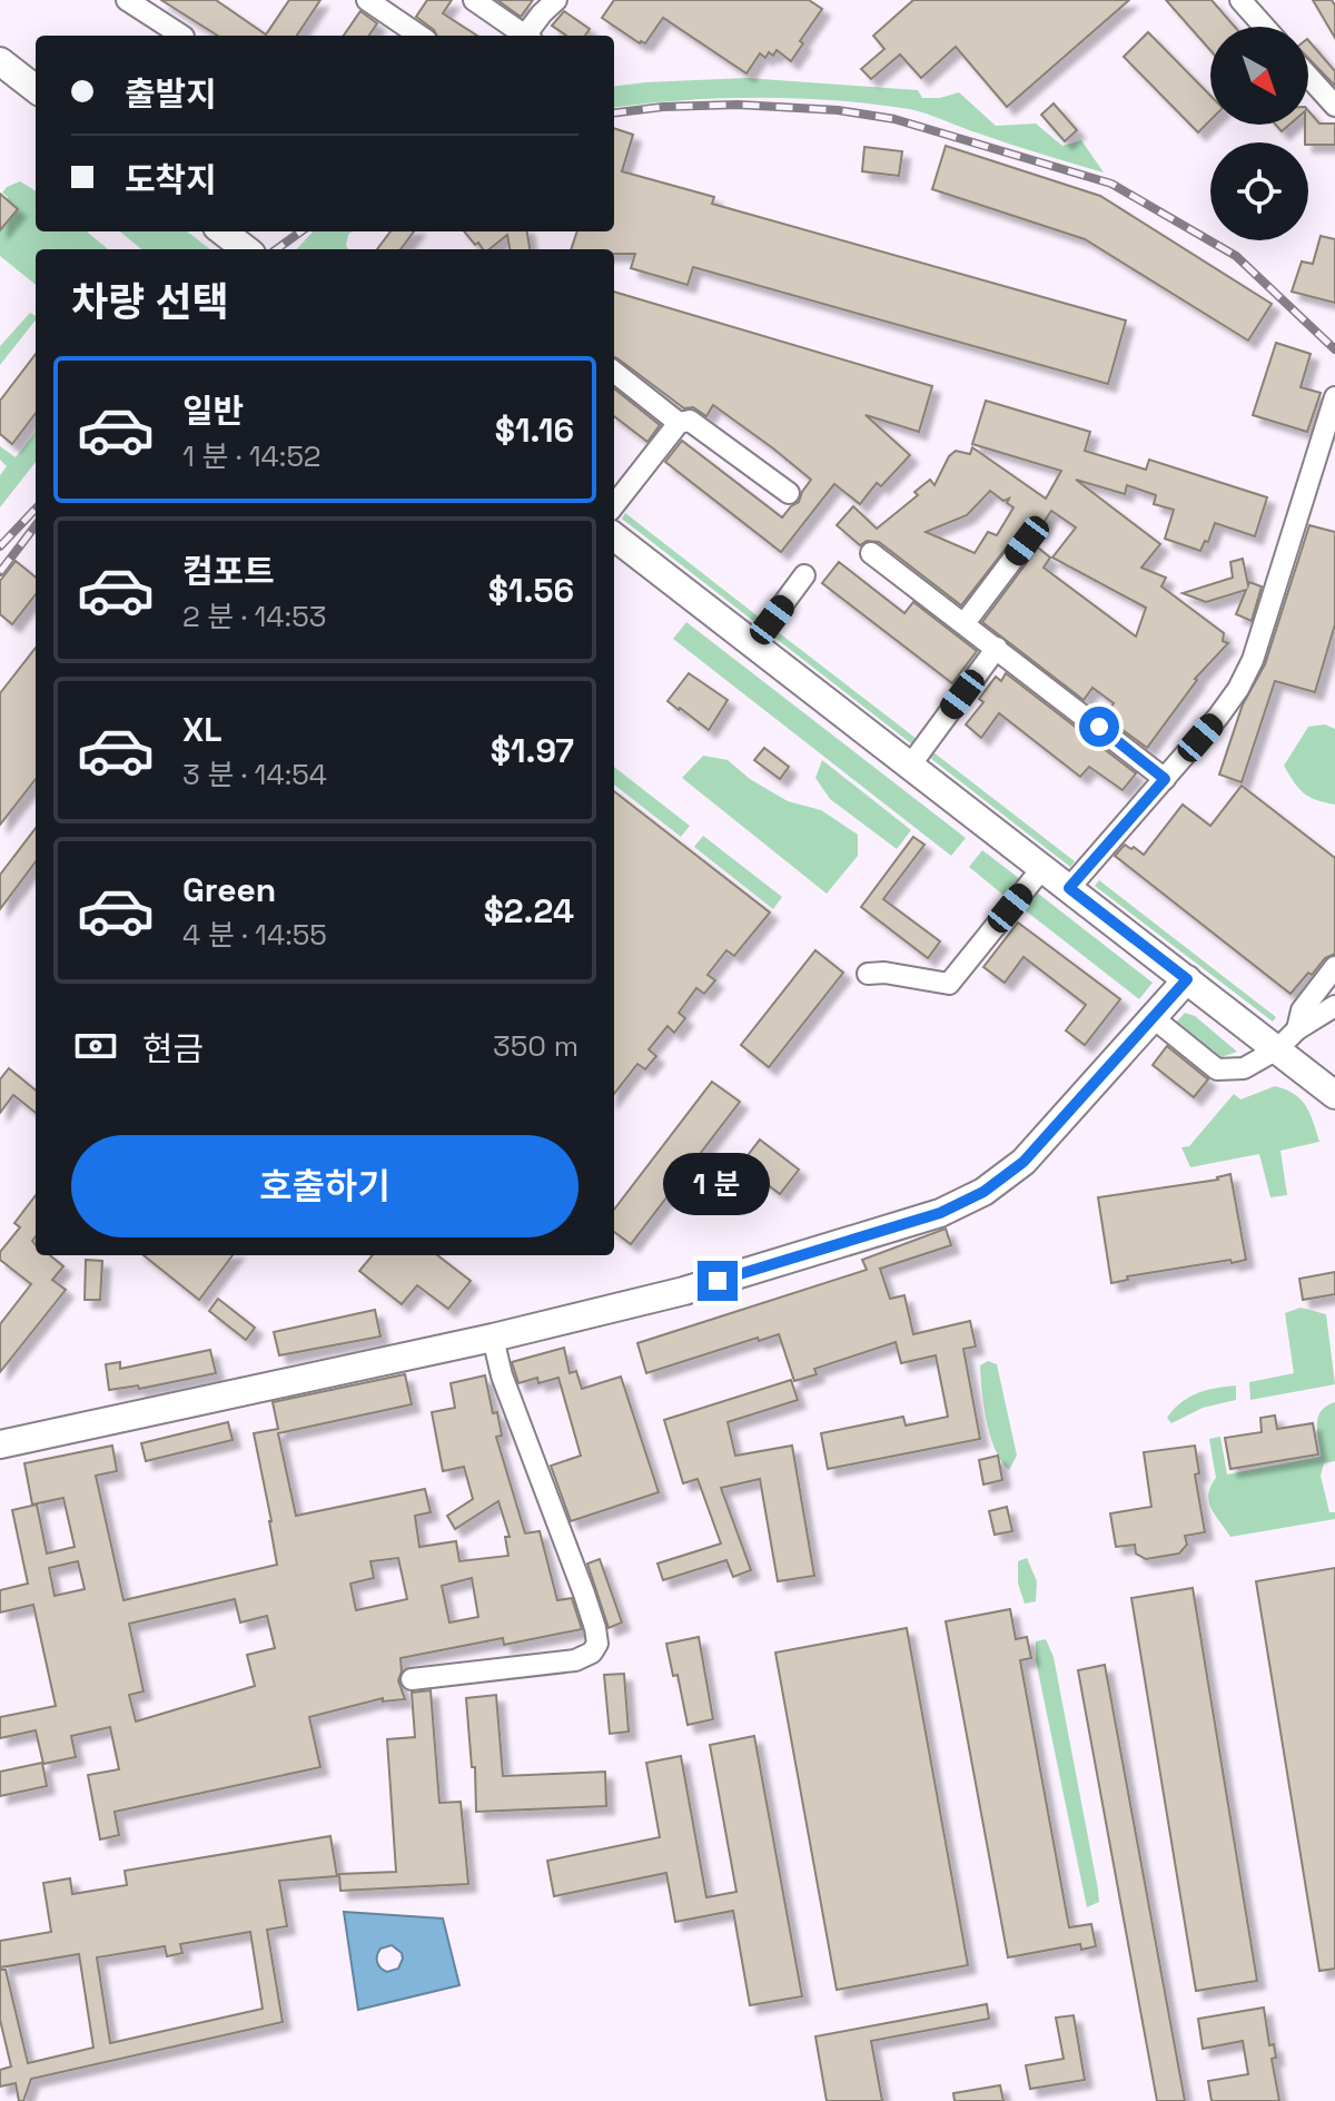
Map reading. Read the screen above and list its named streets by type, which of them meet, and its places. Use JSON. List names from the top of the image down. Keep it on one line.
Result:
{"north":"bottom right","page":{"banner":["출발지","도착지"],"heading":"차량 선택","list":[{"name":"일반","note":"1 분 · 14:52","value":"$1.16"},{"name":"컴포트","note":"2 분 · 14:53","value":"$1.56"},{"name":"XL","note":"3 분 · 14:54","value":"$1.97"},{"name":"Green","note":"4 분 · 14:55","value":"$2.24"}],"pay":["현금","350 m"],"buttons":"호출하기","bubble":"1 분"}}
